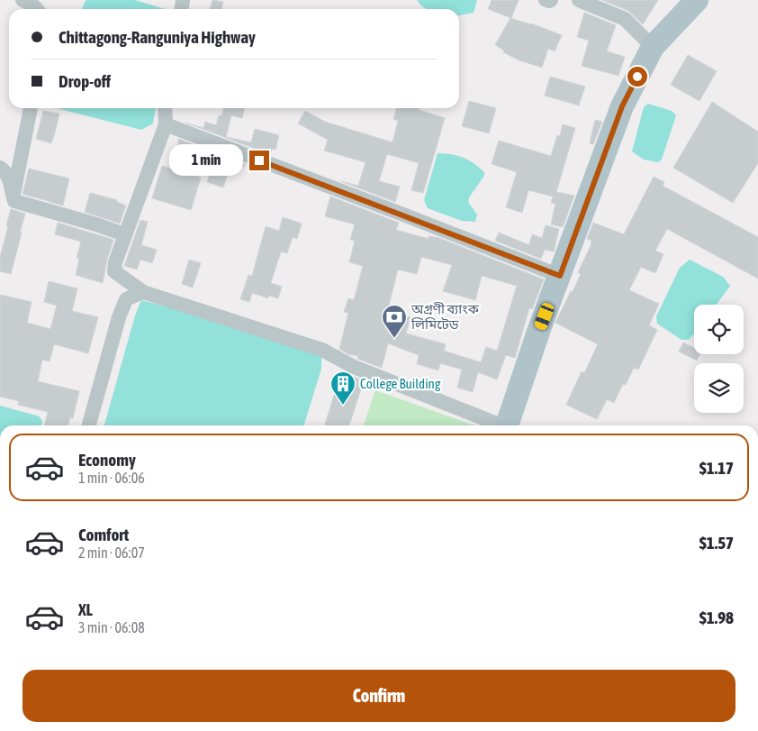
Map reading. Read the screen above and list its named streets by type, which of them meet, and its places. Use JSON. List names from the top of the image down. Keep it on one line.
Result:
{"places":{"bank":["অগ্রণী ব্যাংক লিমিটেড"],"building":["College Building"]},"page":{"banner":["Chittagong-Ranguniya Highway","Drop-off"],"bubble":"1 min","list":[{"name":"Economy","note":"1 min · 06:06","value":"$1.17"},{"name":"Comfort","note":"2 min · 06:07","value":"$1.57"},{"name":"XL","note":"3 min · 06:08","value":"$1.98"}],"buttons":"Confirm"}}
